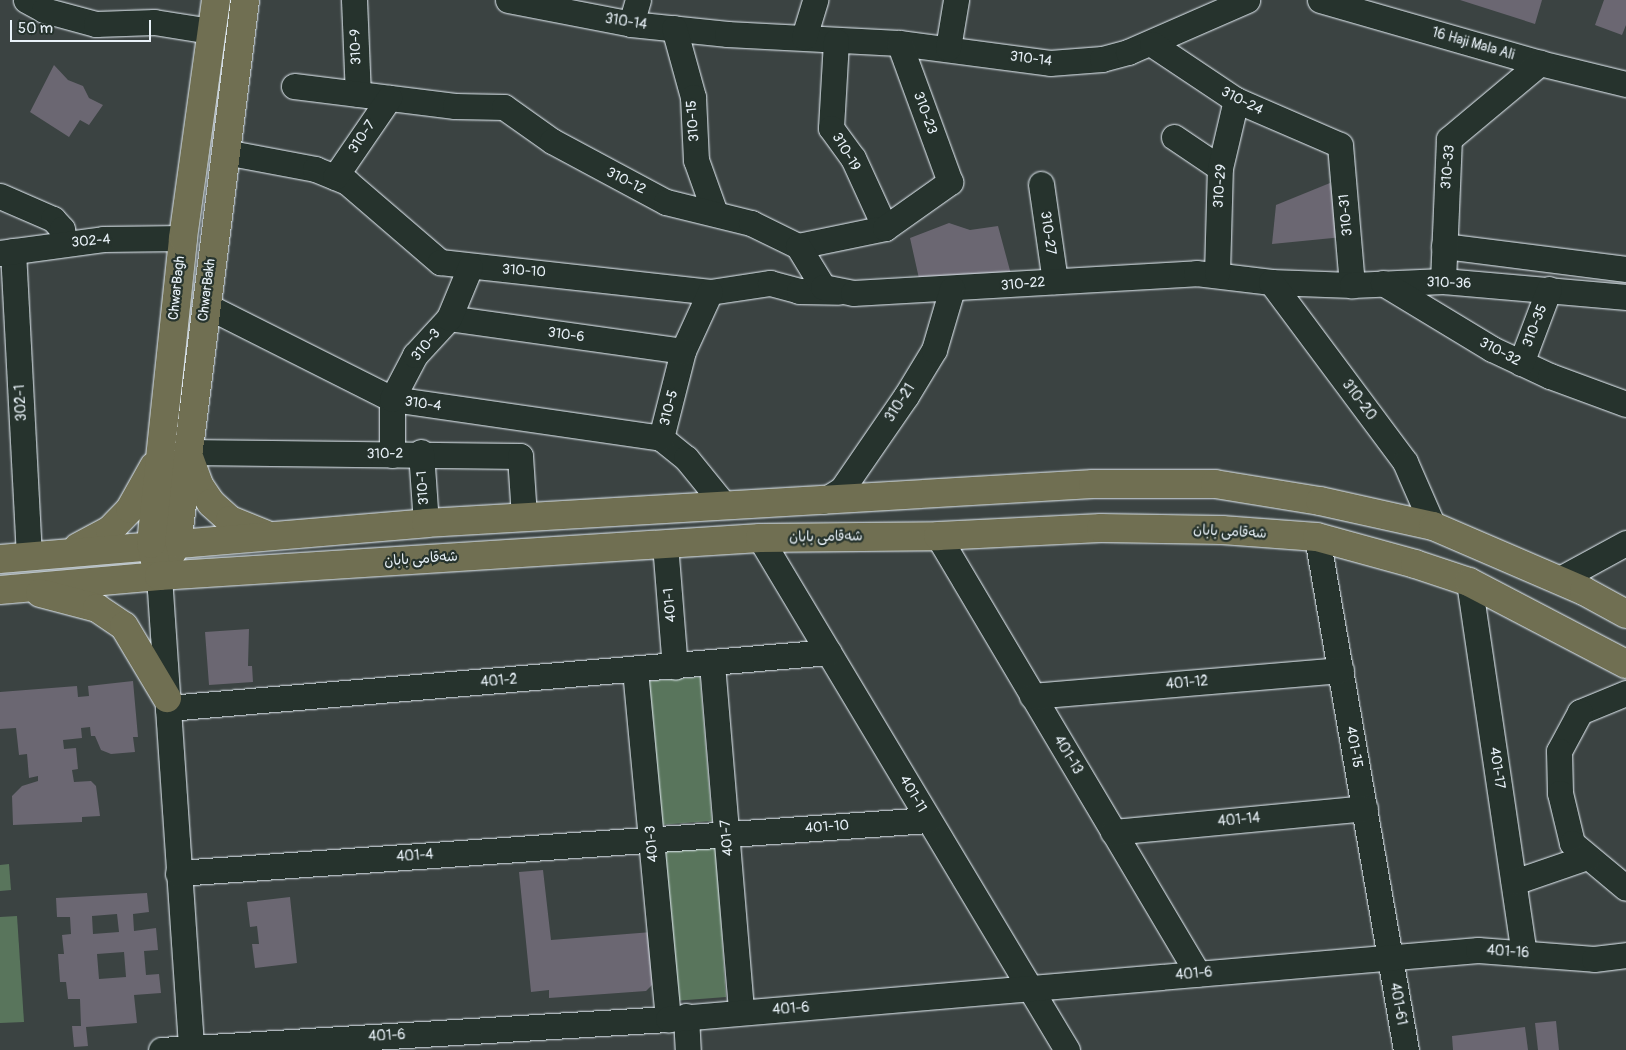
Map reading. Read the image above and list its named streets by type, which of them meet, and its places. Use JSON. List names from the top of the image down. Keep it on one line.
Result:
{"streets":{"main road":["ChwarBagh","ChwarBakh","شەقامی بابان"],"street":["310-14","16 Haji Mala Ali","310-9","310-24","310-23","310-15","310-7","310-19","310-33","310-12","310-29","310-31","310-27","302-4","310-10","310-36","310-22","310-35","310-6","310-3","310-32","310-20","302-1","310-21","310-4","310-5","310-2","310-1","401-1","401-2","401-12","401-15","401-13","401-17","401-11","401-14","401-10","401-7","401-3","401-4","401-16","401-6","401-61"]},"crossings":[["310-14","310-24"],["310-14","310-23"],["310-14","310-15"],["310-14","310-19"],["16 Haji Mala Ali","310-33"],["310-9","310-12"],["310-24","310-29"],["310-24","310-31"],["310-23","310-19"],["310-15","310-12"],["310-7","310-12"],["310-7","310-10"],["310-33","310-36"],["310-12","310-22"],["310-29","310-22"],["310-31","310-36"],["310-27","310-22"],["302-4","ChwarBagh"],["302-4","302-1"],["310-10","310-22"],["310-10","ChwarBakh"],["310-10","310-3"],["310-10","310-5"],["310-36","310-22"],["310-36","310-35"],["310-36","310-32"],["310-36","310-20"],["310-22","310-20"],["310-22","310-21"],["ChwarBagh","ChwarBakh"],["ChwarBagh","شەقامی بابان"],["ChwarBakh","310-4"],["ChwarBakh","310-2"],["310-35","310-32"],["310-6","310-3"],["310-6","310-5"],["310-3","310-4"],["310-3","310-2"],["310-4","310-5"],["310-2","310-1"],["شەقامی بابان","401-1"],["شەقامی بابان","401-15"],["شەقامی بابان","401-13"],["شەقامی بابان","401-17"],["شەقامی بابان","401-11"],["401-1","401-2"],["401-2","401-11"],["401-2","401-7"],["401-2","401-3"],["401-12","401-15"],["401-12","401-13"],["401-15","401-14"],["401-15","401-16"],["401-15","401-6"],["401-15","401-61"],["401-13","401-14"],["401-13","401-6"],["401-17","401-16"],["401-11","401-10"],["401-11","401-6"],["401-10","401-7"],["401-10","401-3"],["401-10","401-4"],["401-7","401-6"],["401-3","401-4"],["401-3","401-6"],["401-16","401-6"],["401-16","401-61"],["401-6","401-61"]],"scale_bar":"50 m"}
